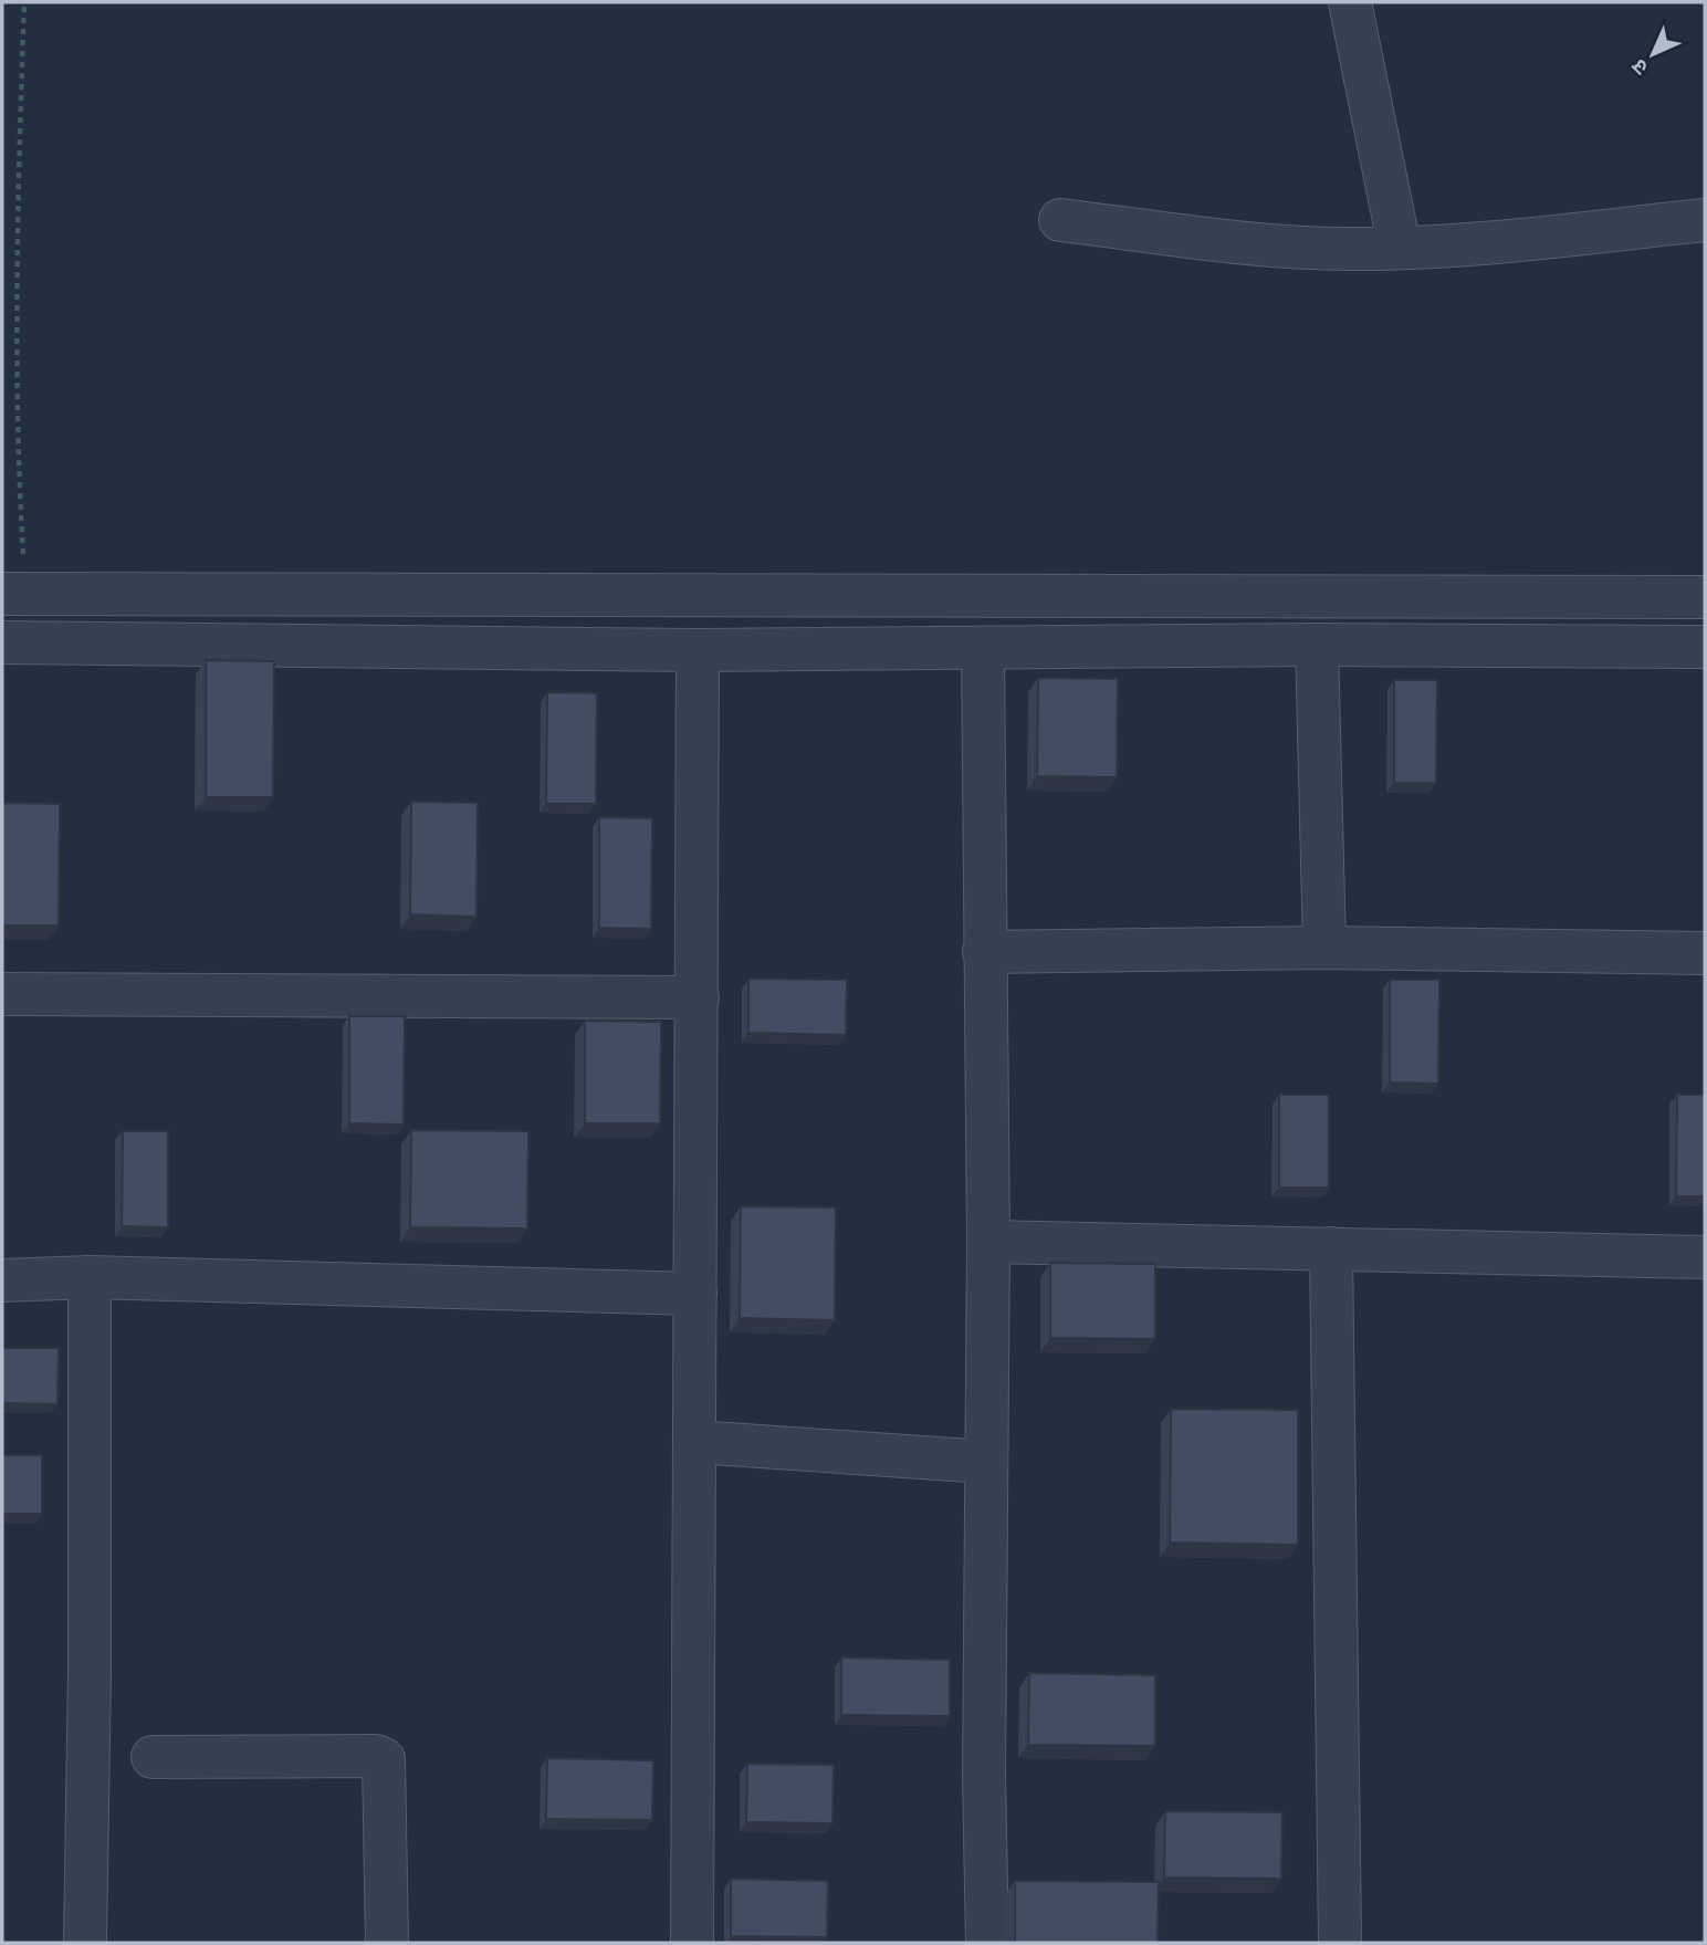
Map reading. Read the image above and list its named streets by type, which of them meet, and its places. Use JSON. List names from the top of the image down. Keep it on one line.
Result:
{"north":"bottom left"}
